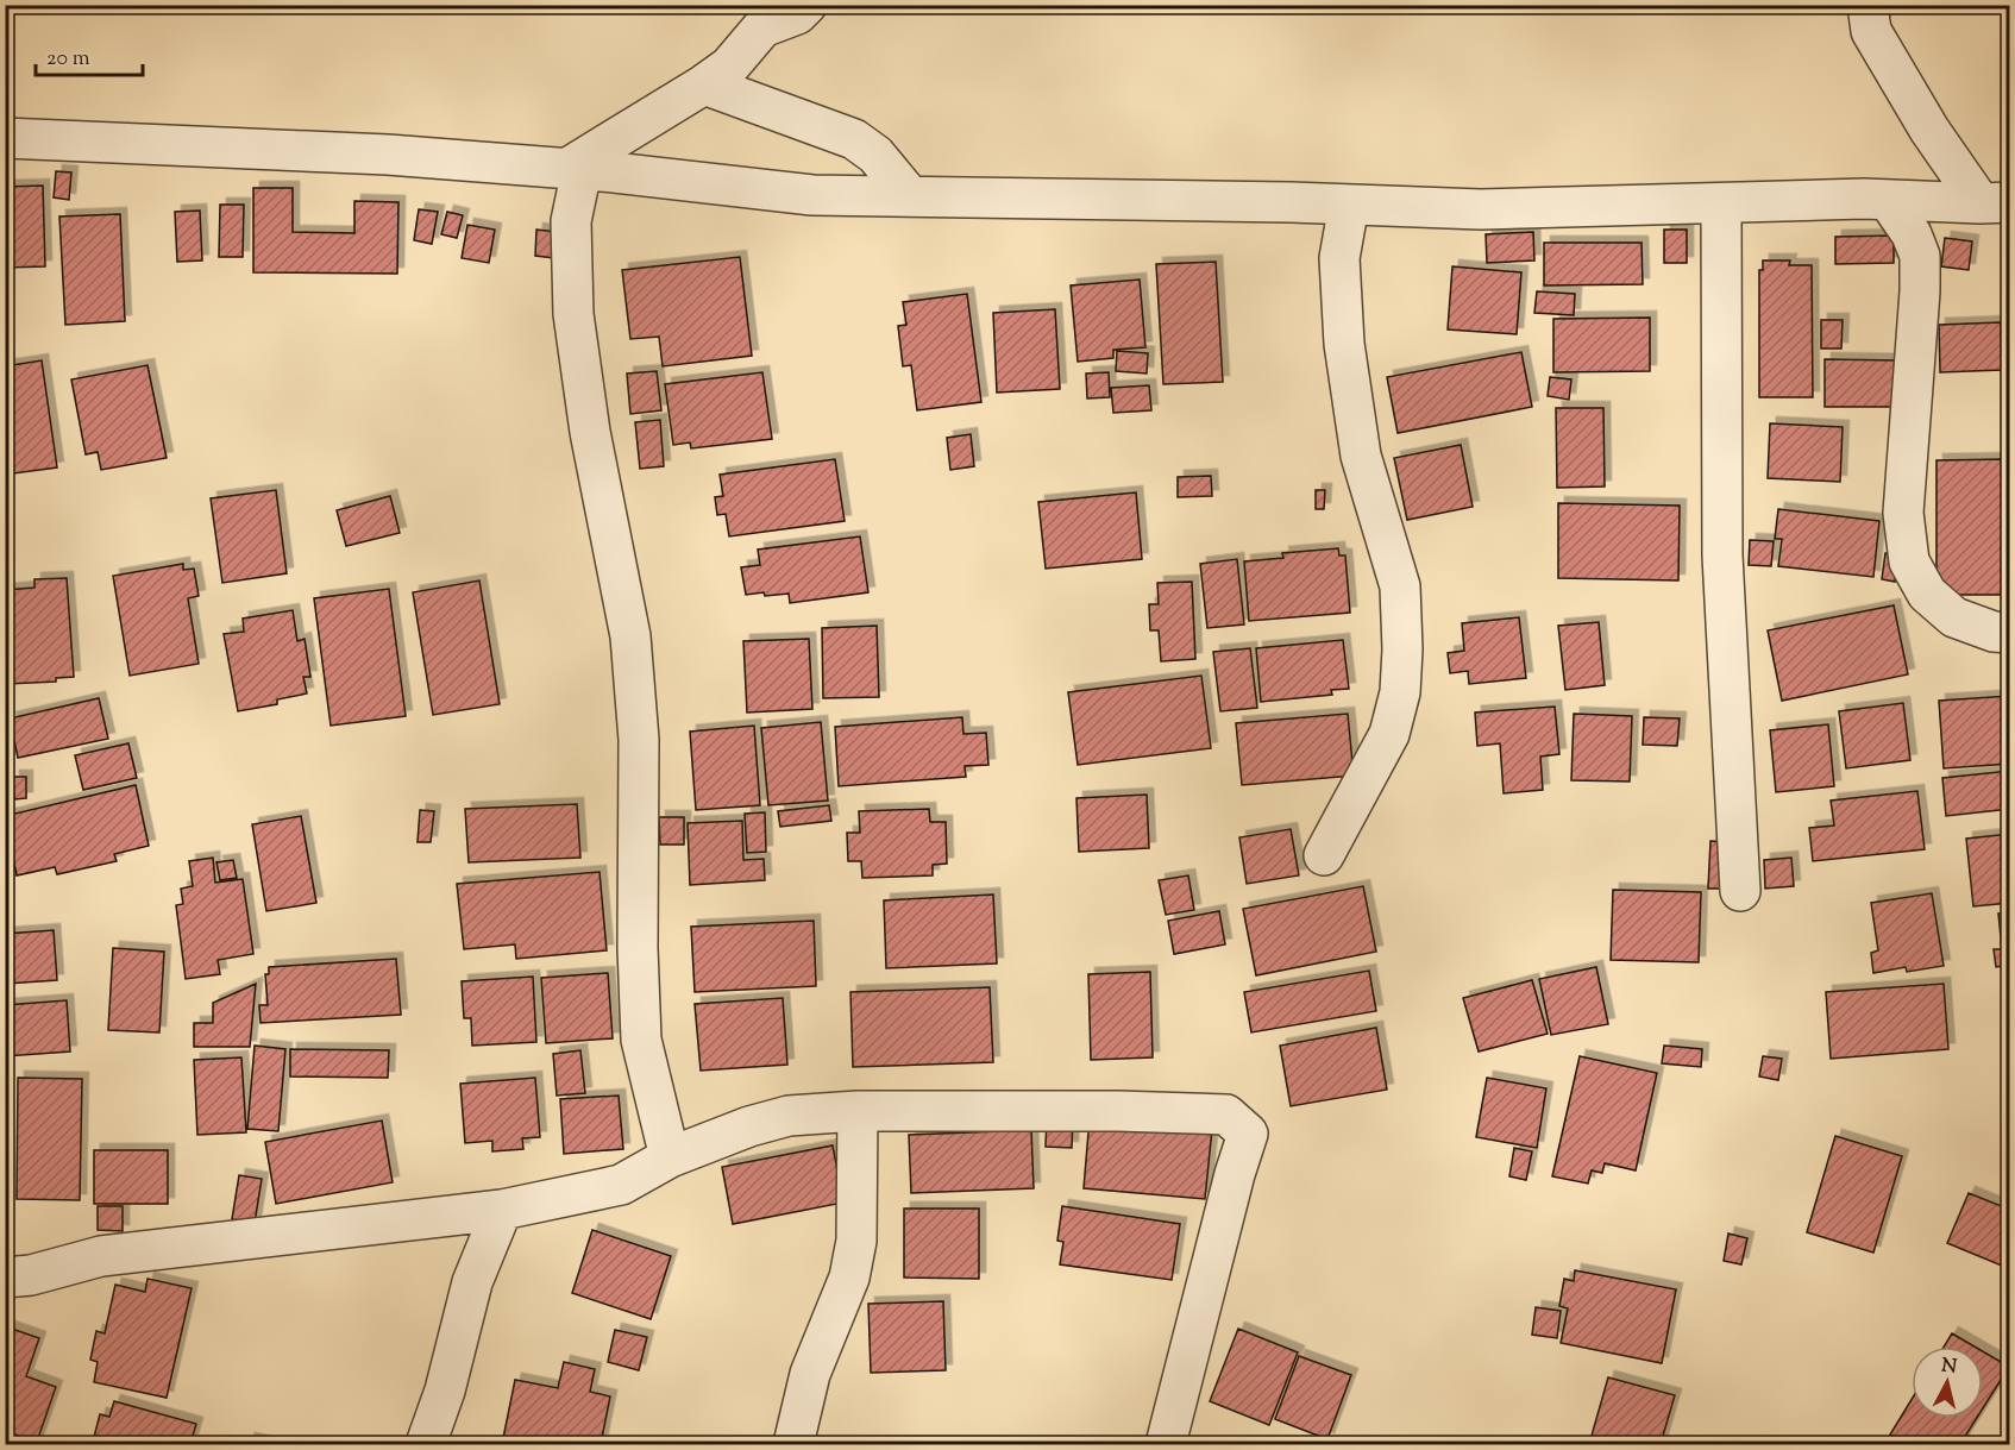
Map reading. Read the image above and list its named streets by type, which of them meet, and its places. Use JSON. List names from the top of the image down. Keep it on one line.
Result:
{"scale_bar":"20 m","north":"top"}
